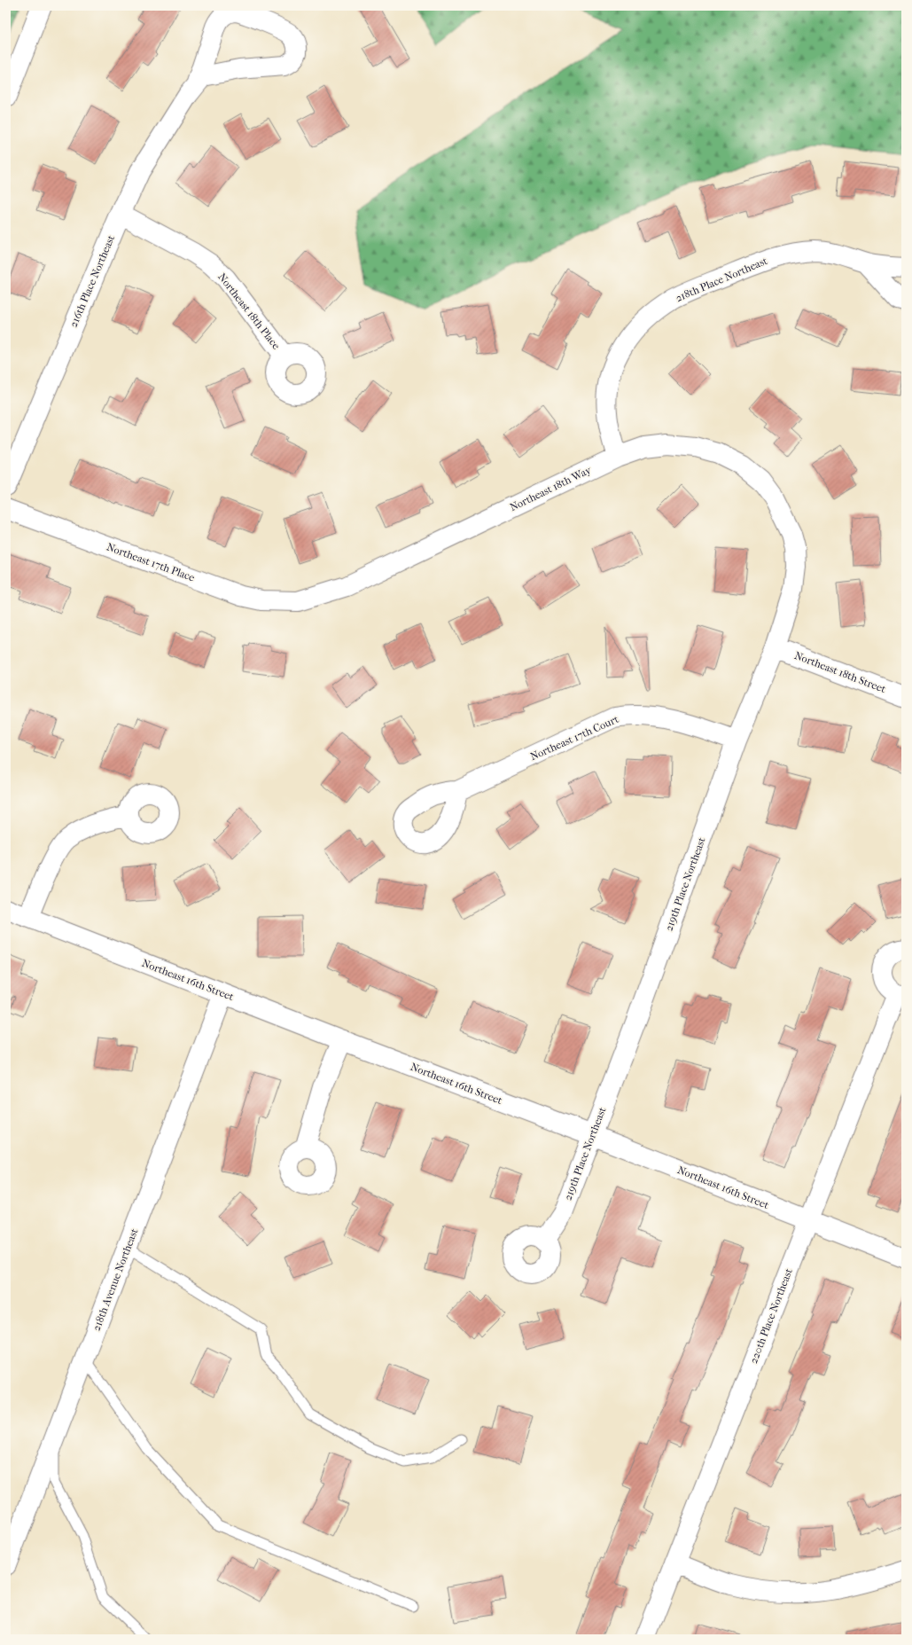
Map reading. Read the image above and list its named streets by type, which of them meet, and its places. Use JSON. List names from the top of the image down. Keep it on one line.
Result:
{"streets":{"street":["218th Place Northeast","216th Place Northeast","Northeast 18th Place","Northeast 18th Way","Northeast 17th Place","Northeast 18th Street","Northeast 17th Court","219th Place Northeast","Northeast 16th Street","218th Avenue Northeast","220th Place Northeast"]},"crossings":[["218th Place Northeast","Northeast 18th Way"],["216th Place Northeast","Northeast 18th Place"],["Northeast 18th Way","Northeast 17th Place"],["Northeast 18th Way","219th Place Northeast"],["Northeast 18th Street","219th Place Northeast"],["Northeast 17th Court","219th Place Northeast"],["219th Place Northeast","Northeast 16th Street"],["Northeast 16th Street","218th Avenue Northeast"],["Northeast 16th Street","220th Place Northeast"]]}
